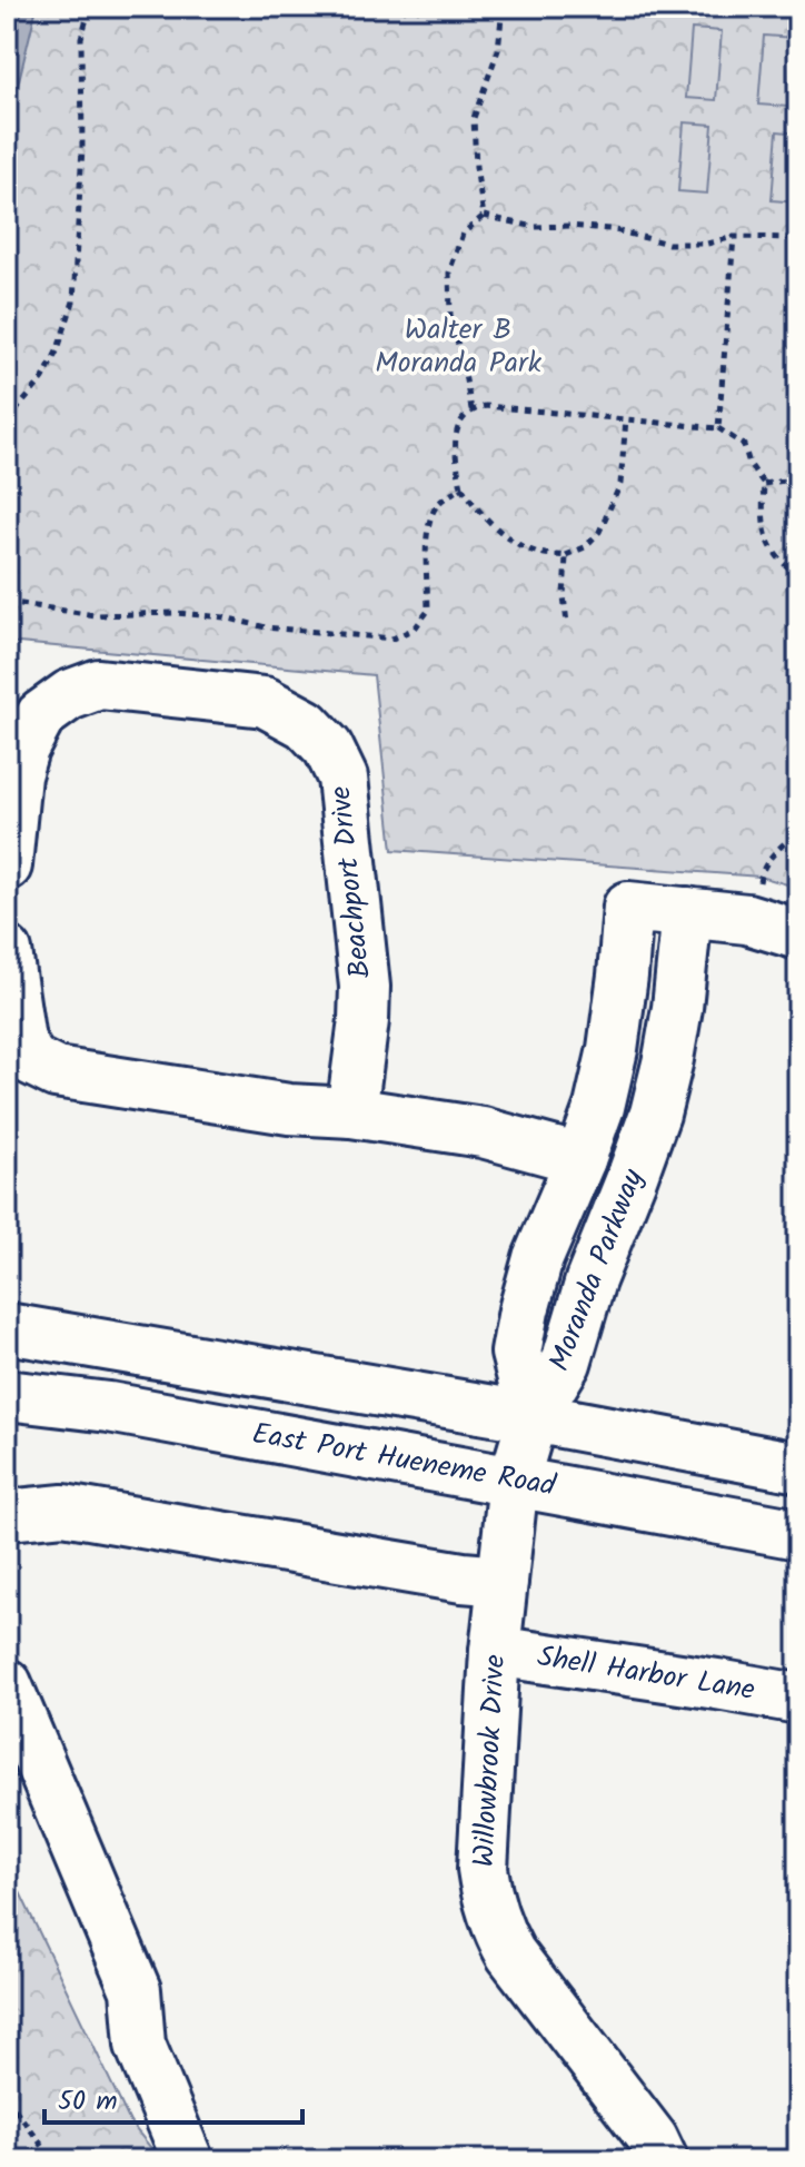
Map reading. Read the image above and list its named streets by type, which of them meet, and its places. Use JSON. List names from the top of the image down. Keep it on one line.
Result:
{"streets":{"street":["Beachport Drive","Moranda Parkway","East Port Hueneme Road","Shell Harbor Lane","Willowbrook Drive"]},"crossings":[["Moranda Parkway","Willowbrook Drive"],["East Port Hueneme Road","Willowbrook Drive"],["Shell Harbor Lane","Willowbrook Drive"]],"parks":["Walter B Moranda Park"],"scale_bar":"50 m"}
